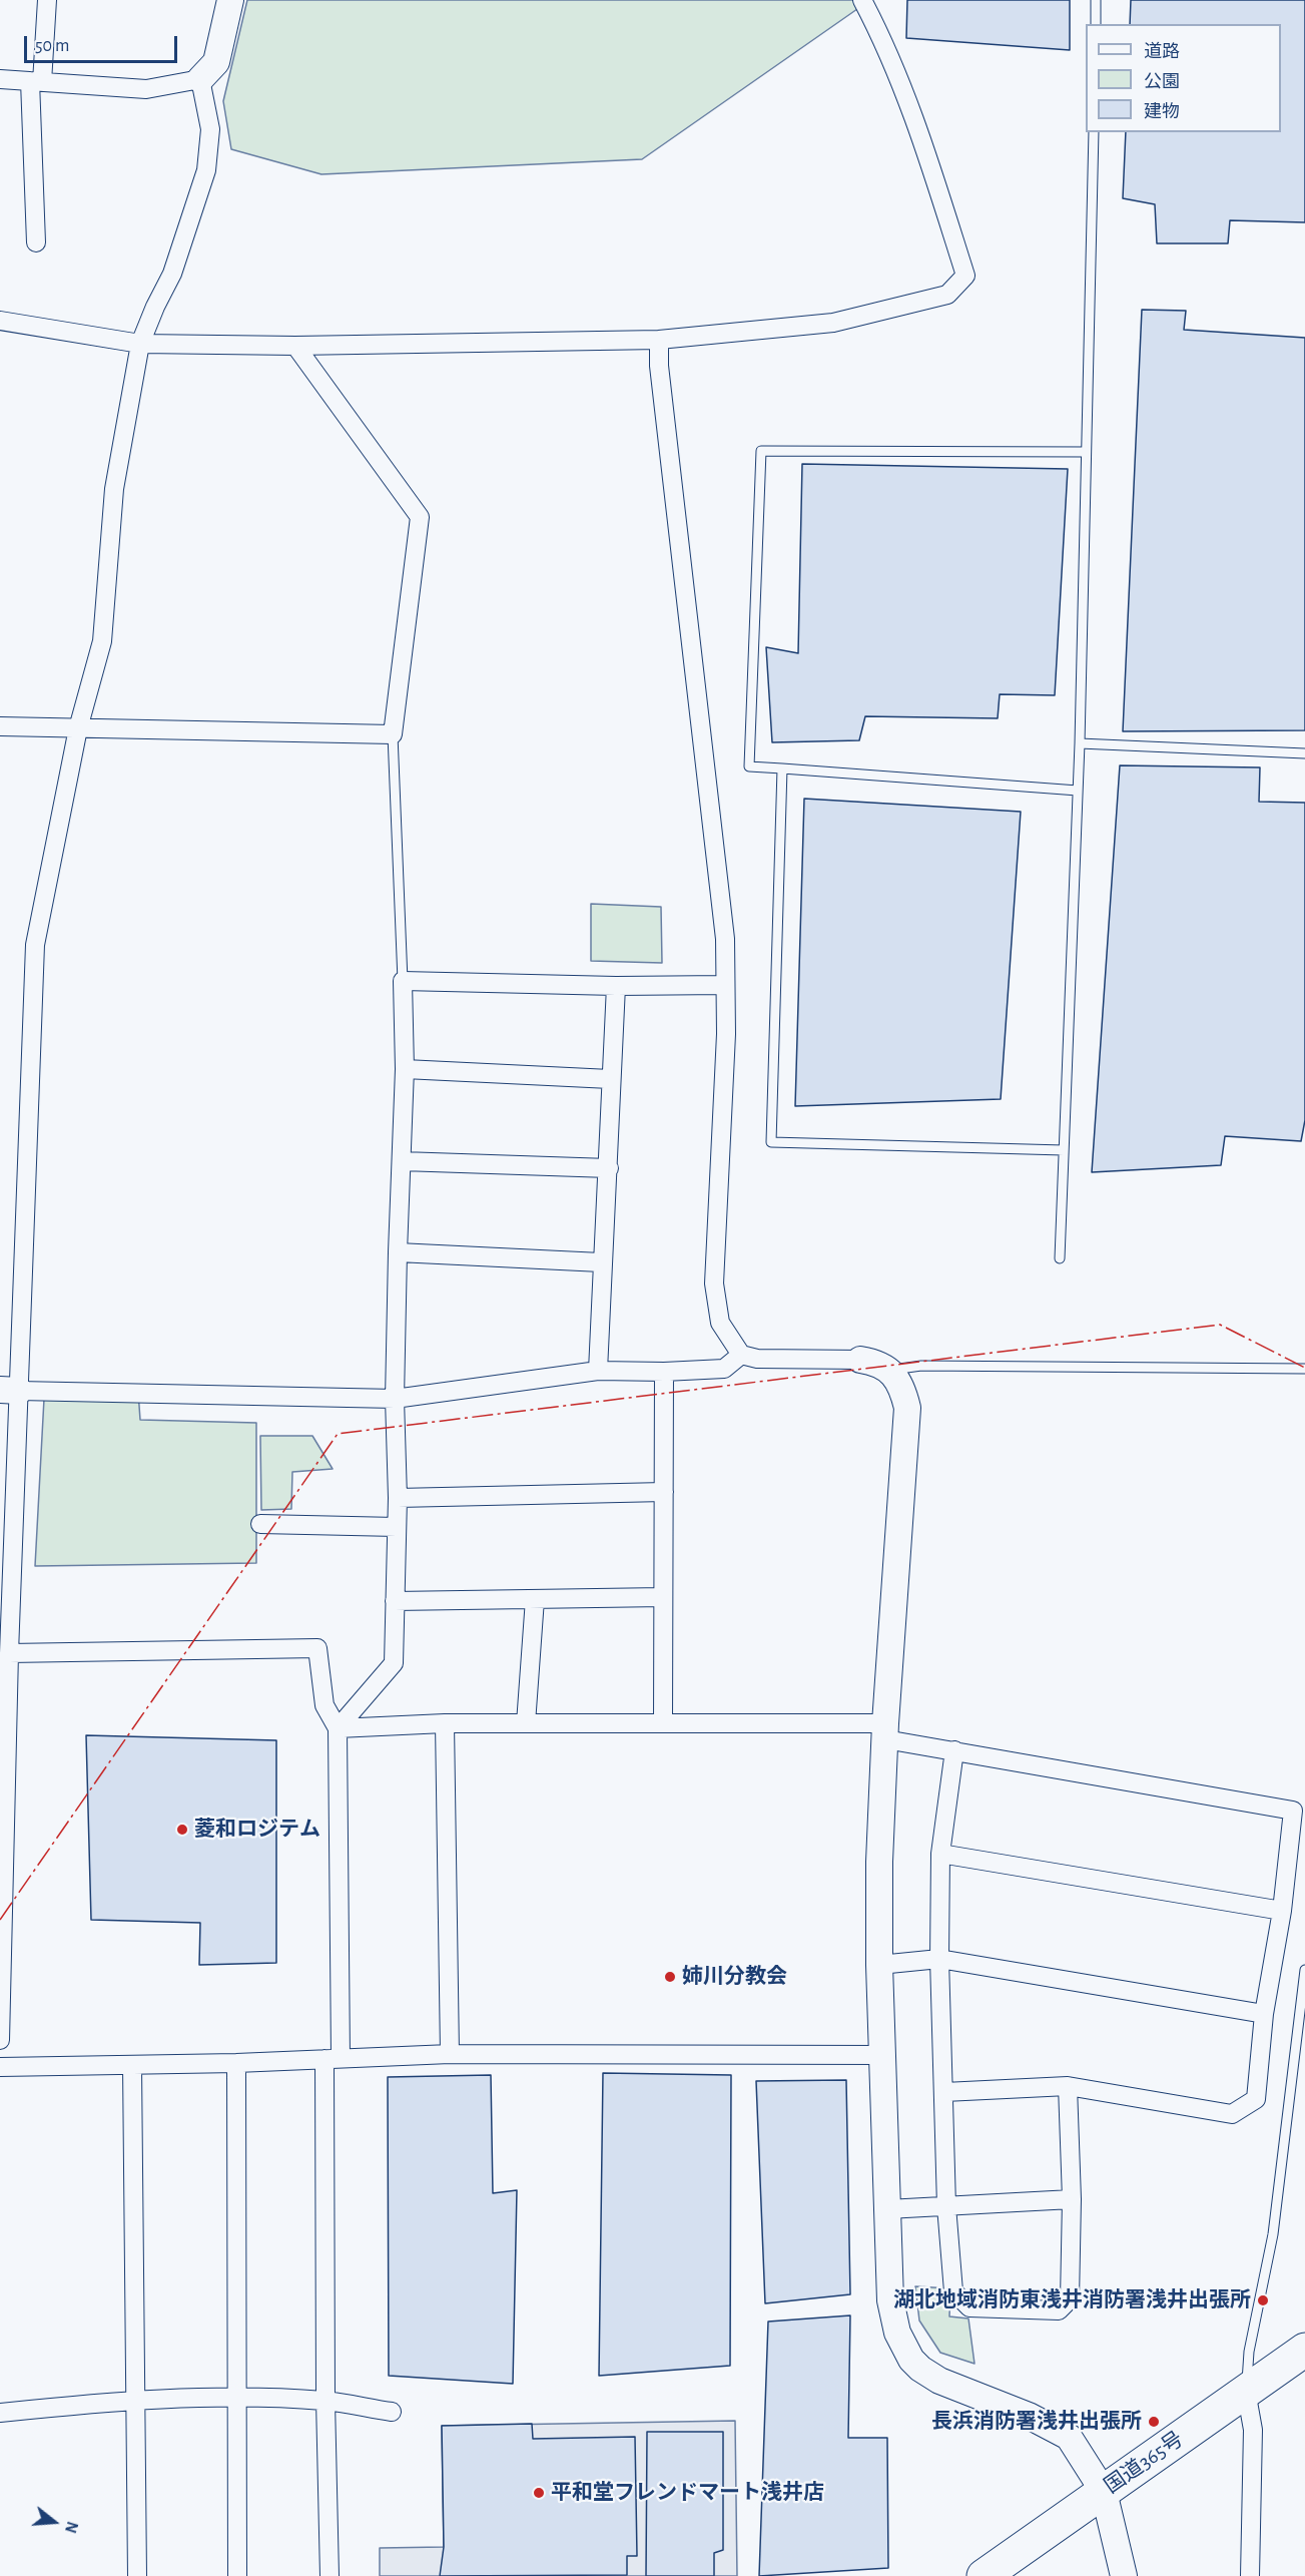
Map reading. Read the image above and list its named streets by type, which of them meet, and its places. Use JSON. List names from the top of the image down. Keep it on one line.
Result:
{"streets":{"highway":["国道365号"]},"places":["菱和ロジテム","姉川分教会","湖北地域消防東浅井消防署浅井出張所","長浜消防署浅井出張所","平和堂フレンドマート浅井店"],"legend":["道路","公園","建物"],"scale_bar":"50 m","north":"right"}
